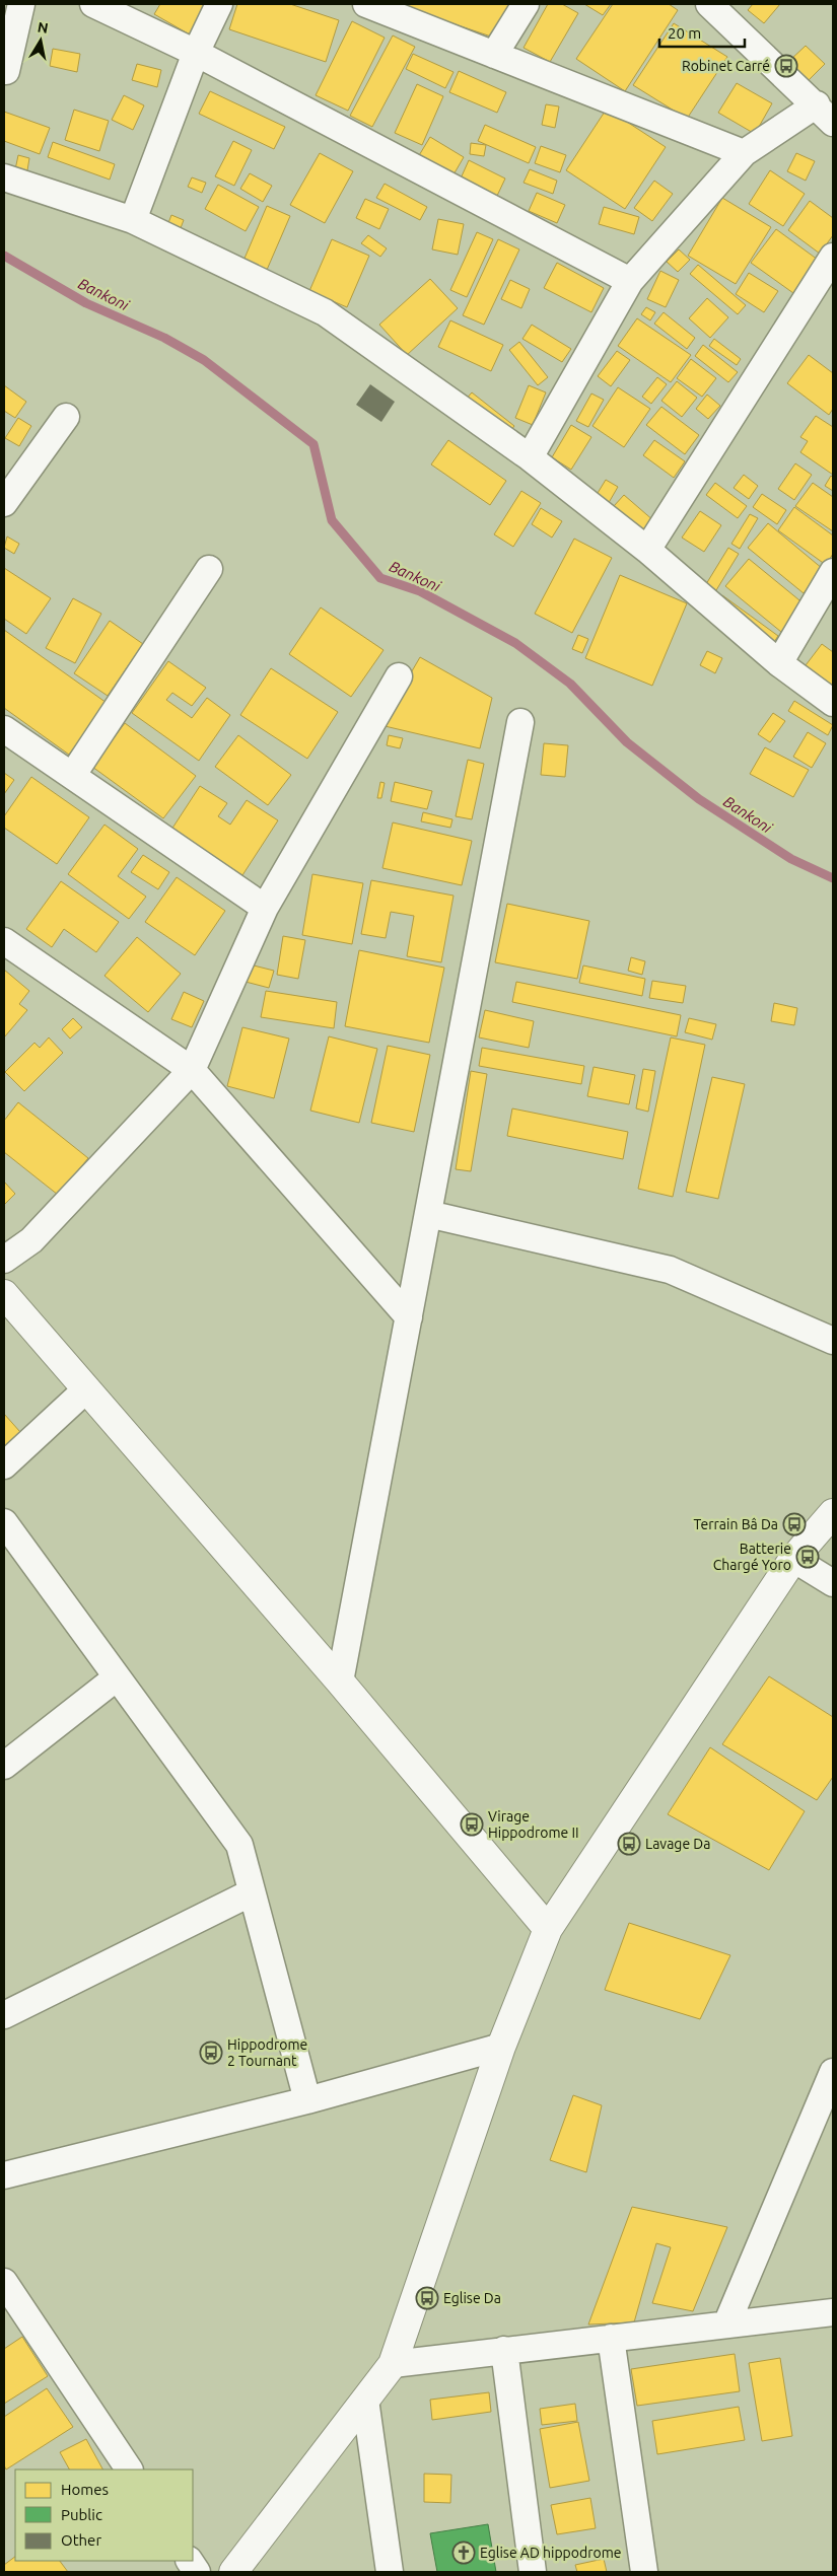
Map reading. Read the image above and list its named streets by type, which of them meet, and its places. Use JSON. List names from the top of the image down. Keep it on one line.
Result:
{"water":["Bankoni"],"places":{"bus stop":["Robinet Carré","Terrain Bâ Da","Batterie Chargé Yoro","Virage Hippodrome II","Lavage Da","Hippodrome 2 Tournant","Eglise Da"],"church":["Eglise AD hippodrome"]},"legend":["Homes","Public","Other"],"scale_bar":"20 m","north":"top"}
